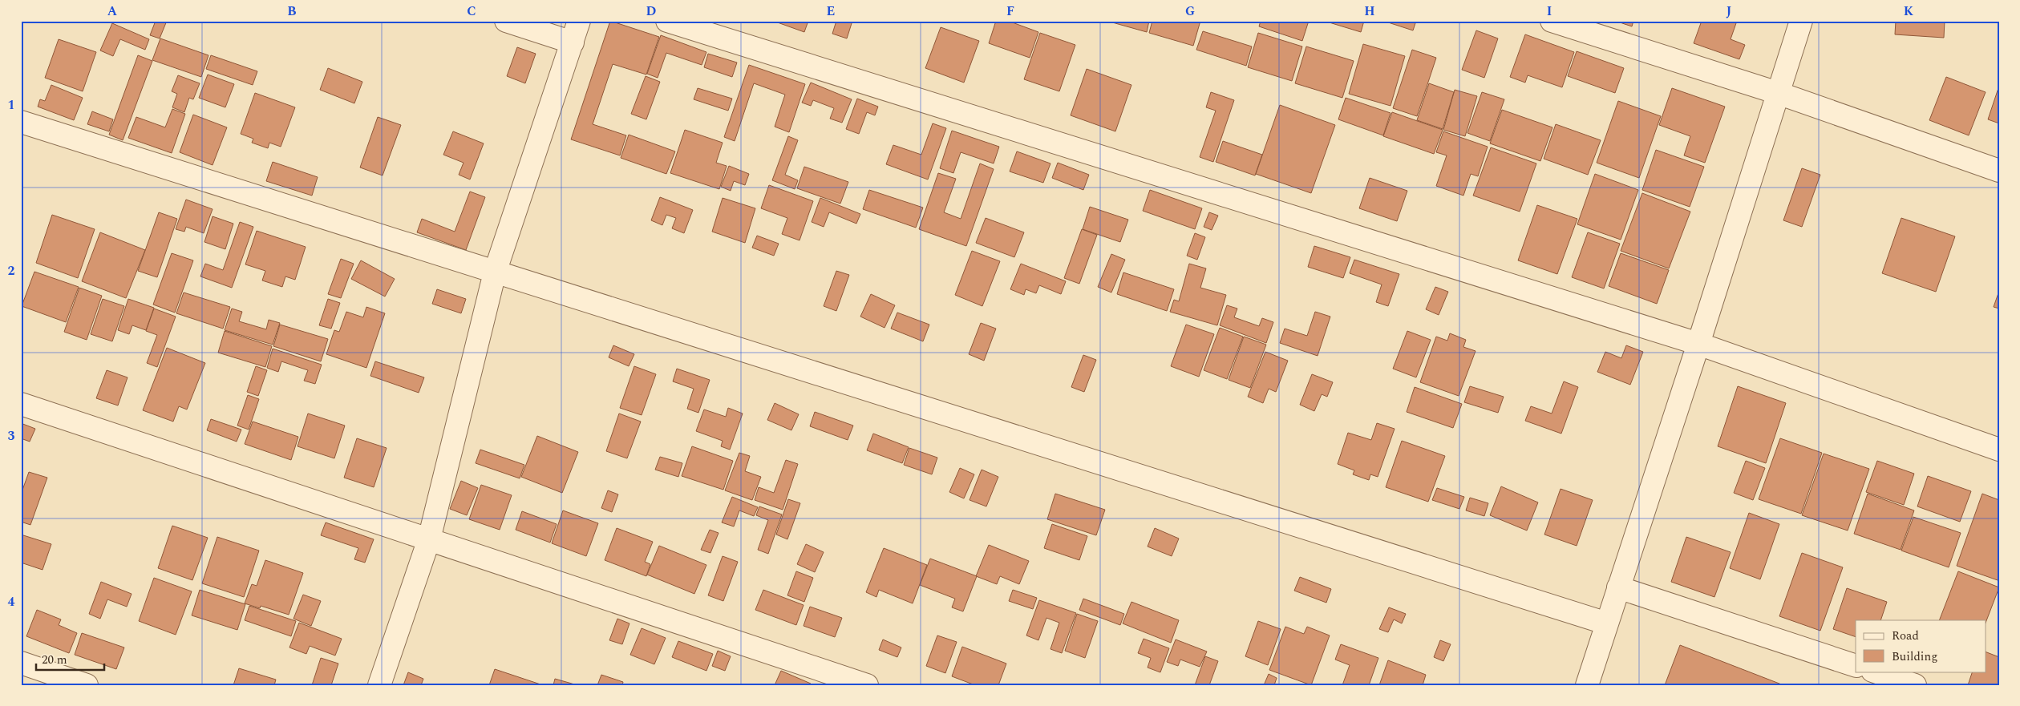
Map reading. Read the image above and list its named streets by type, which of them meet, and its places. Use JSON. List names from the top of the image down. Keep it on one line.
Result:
{"legend":["Road","Building"],"scale_bar":"20 m","grid":{"columns":["A","B","C","D","E","F","G","H","I","J","K"],"rows":["1","2","3","4"]}}
